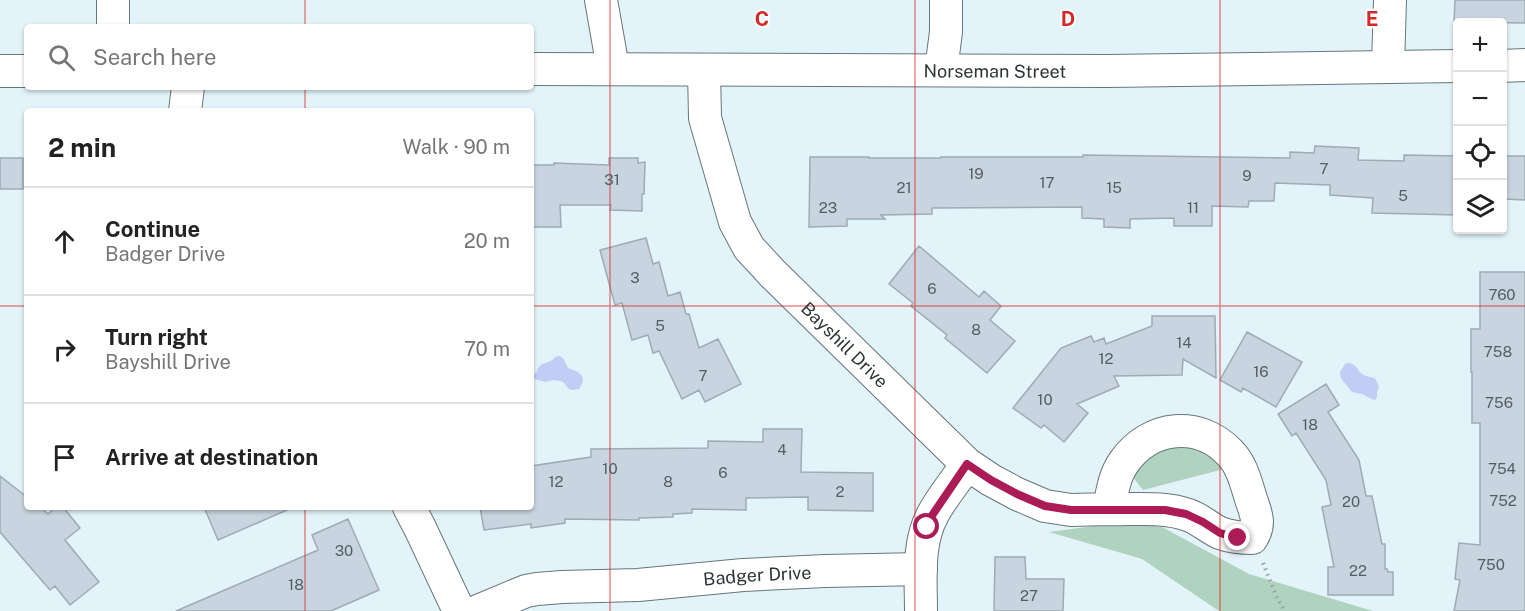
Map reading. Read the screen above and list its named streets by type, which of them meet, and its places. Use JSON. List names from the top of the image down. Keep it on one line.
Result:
{"streets":{"street":["Norseman Street","Bayshill Drive","Badger Drive"]},"crossings":[["Norseman Street","Bayshill Drive"]],"house_numbers":["7","19","9","31","17","21","15","5","23","11","3","6","760","5","8","14","758","12","16","7","10","756","18","4","10","754","6","12","8","2","752","20","30","750","22","18","27"],"page":{"map_buttons":["+","−"],"search":"Search here","heading":["2 min","Walk · 90 m"],"list":[["Continue","Badger Drive","20 m"],["Turn right","Bayshill Drive","70 m"],"Arrive at destination"]},"grid":{"columns":["C","D","E"]}}
